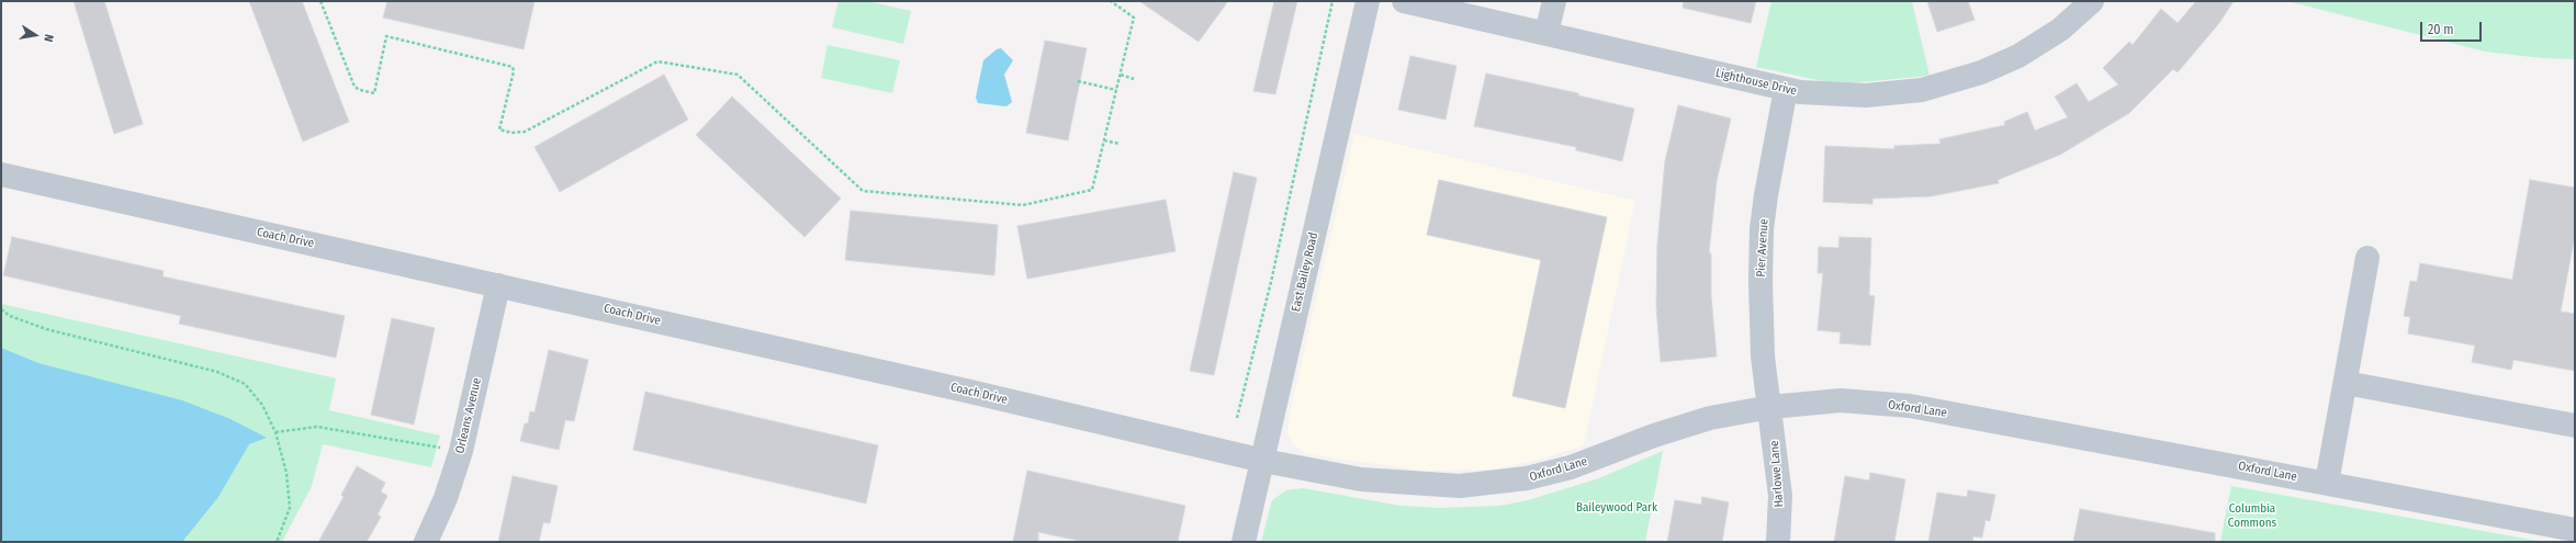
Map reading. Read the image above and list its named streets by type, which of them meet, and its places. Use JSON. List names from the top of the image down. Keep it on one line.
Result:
{"streets":{"street":["Lighthouse Drive","Coach Drive","Pier Avenue","East Bailey Road","Oxford Lane","Orleans Avenue","Harlowe Lane"]},"crossings":[["Lighthouse Drive","Pier Avenue"],["Coach Drive","East Bailey Road"],["Coach Drive","Oxford Lane"],["Coach Drive","Orleans Avenue"],["Pier Avenue","Oxford Lane"],["Pier Avenue","Harlowe Lane"],["East Bailey Road","Oxford Lane"],["Oxford Lane","Harlowe Lane"]],"parks":["Baileywood Park","Columbia Commons"],"scale_bar":"20 m","north":"right"}
